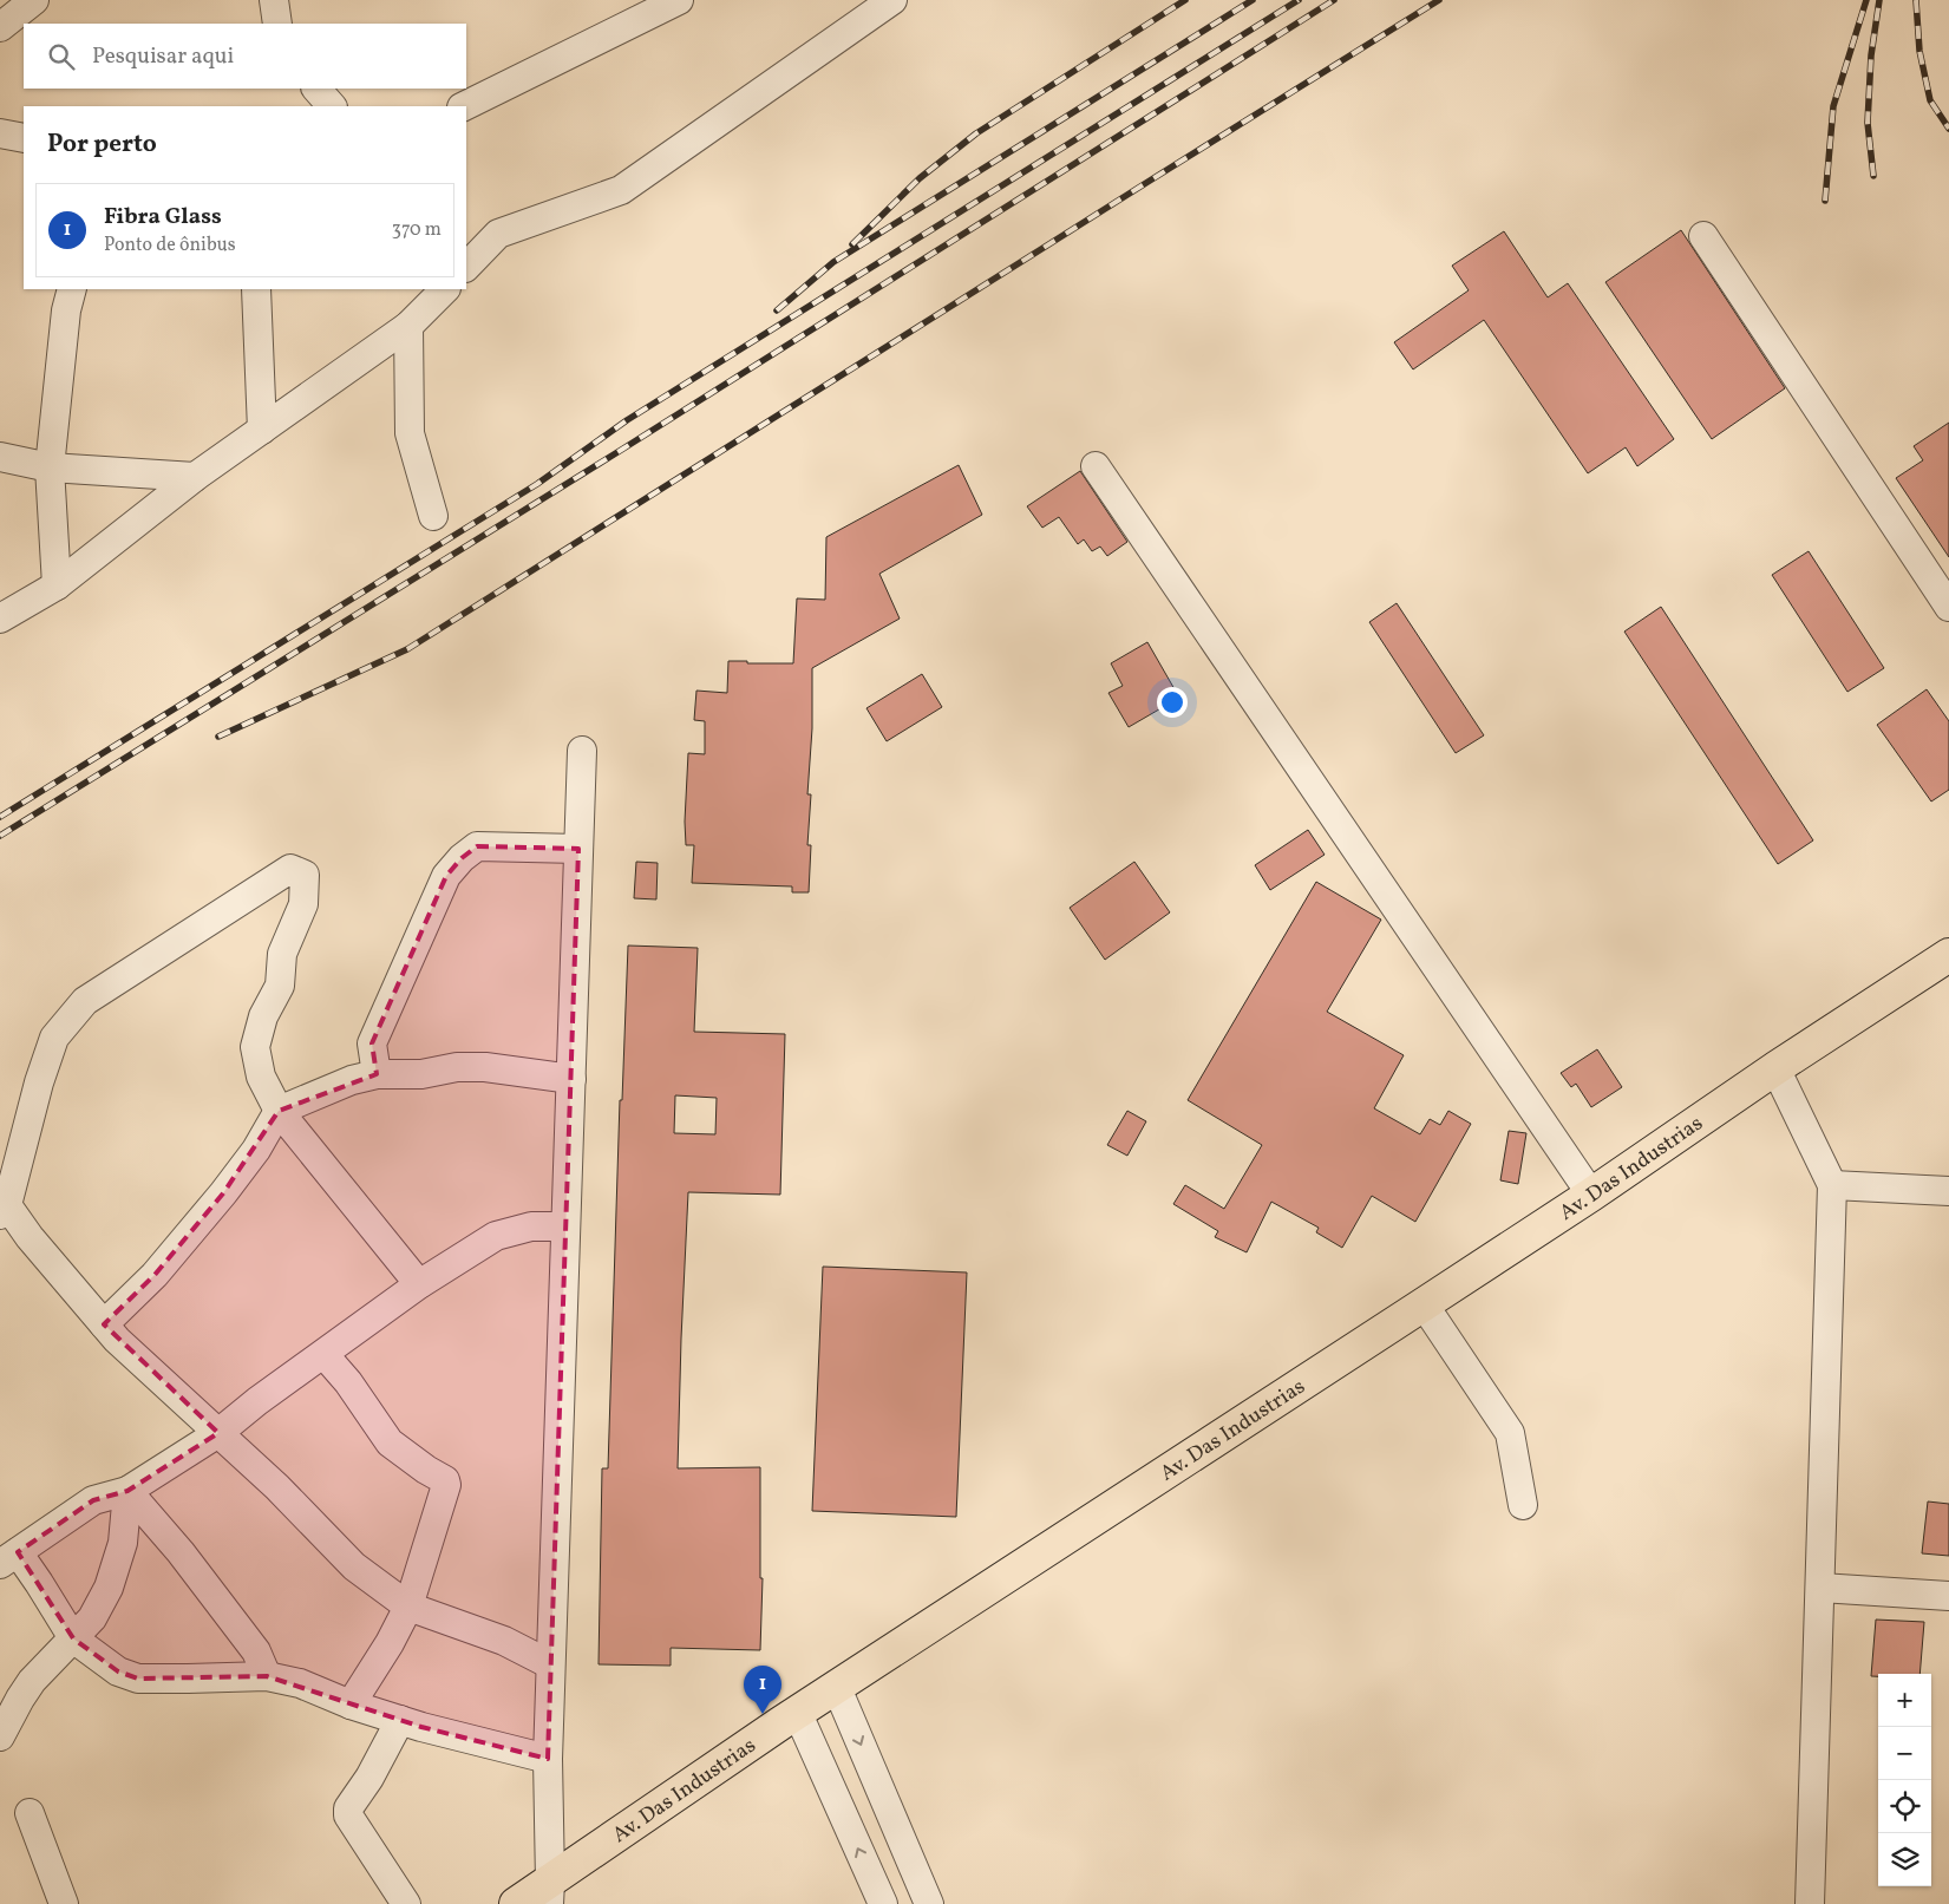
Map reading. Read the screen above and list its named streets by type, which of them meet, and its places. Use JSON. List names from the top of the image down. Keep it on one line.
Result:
{"streets":{"main road":["Av. Das Industrias"]},"page":{"search":"Pesquisar aqui","heading":"Por perto","list":[{"mark":"1","name":"Fibra Glass","note":"Ponto de ônibus","value":"370 m"}],"pins":"1","map_buttons":["+","−"]}}
